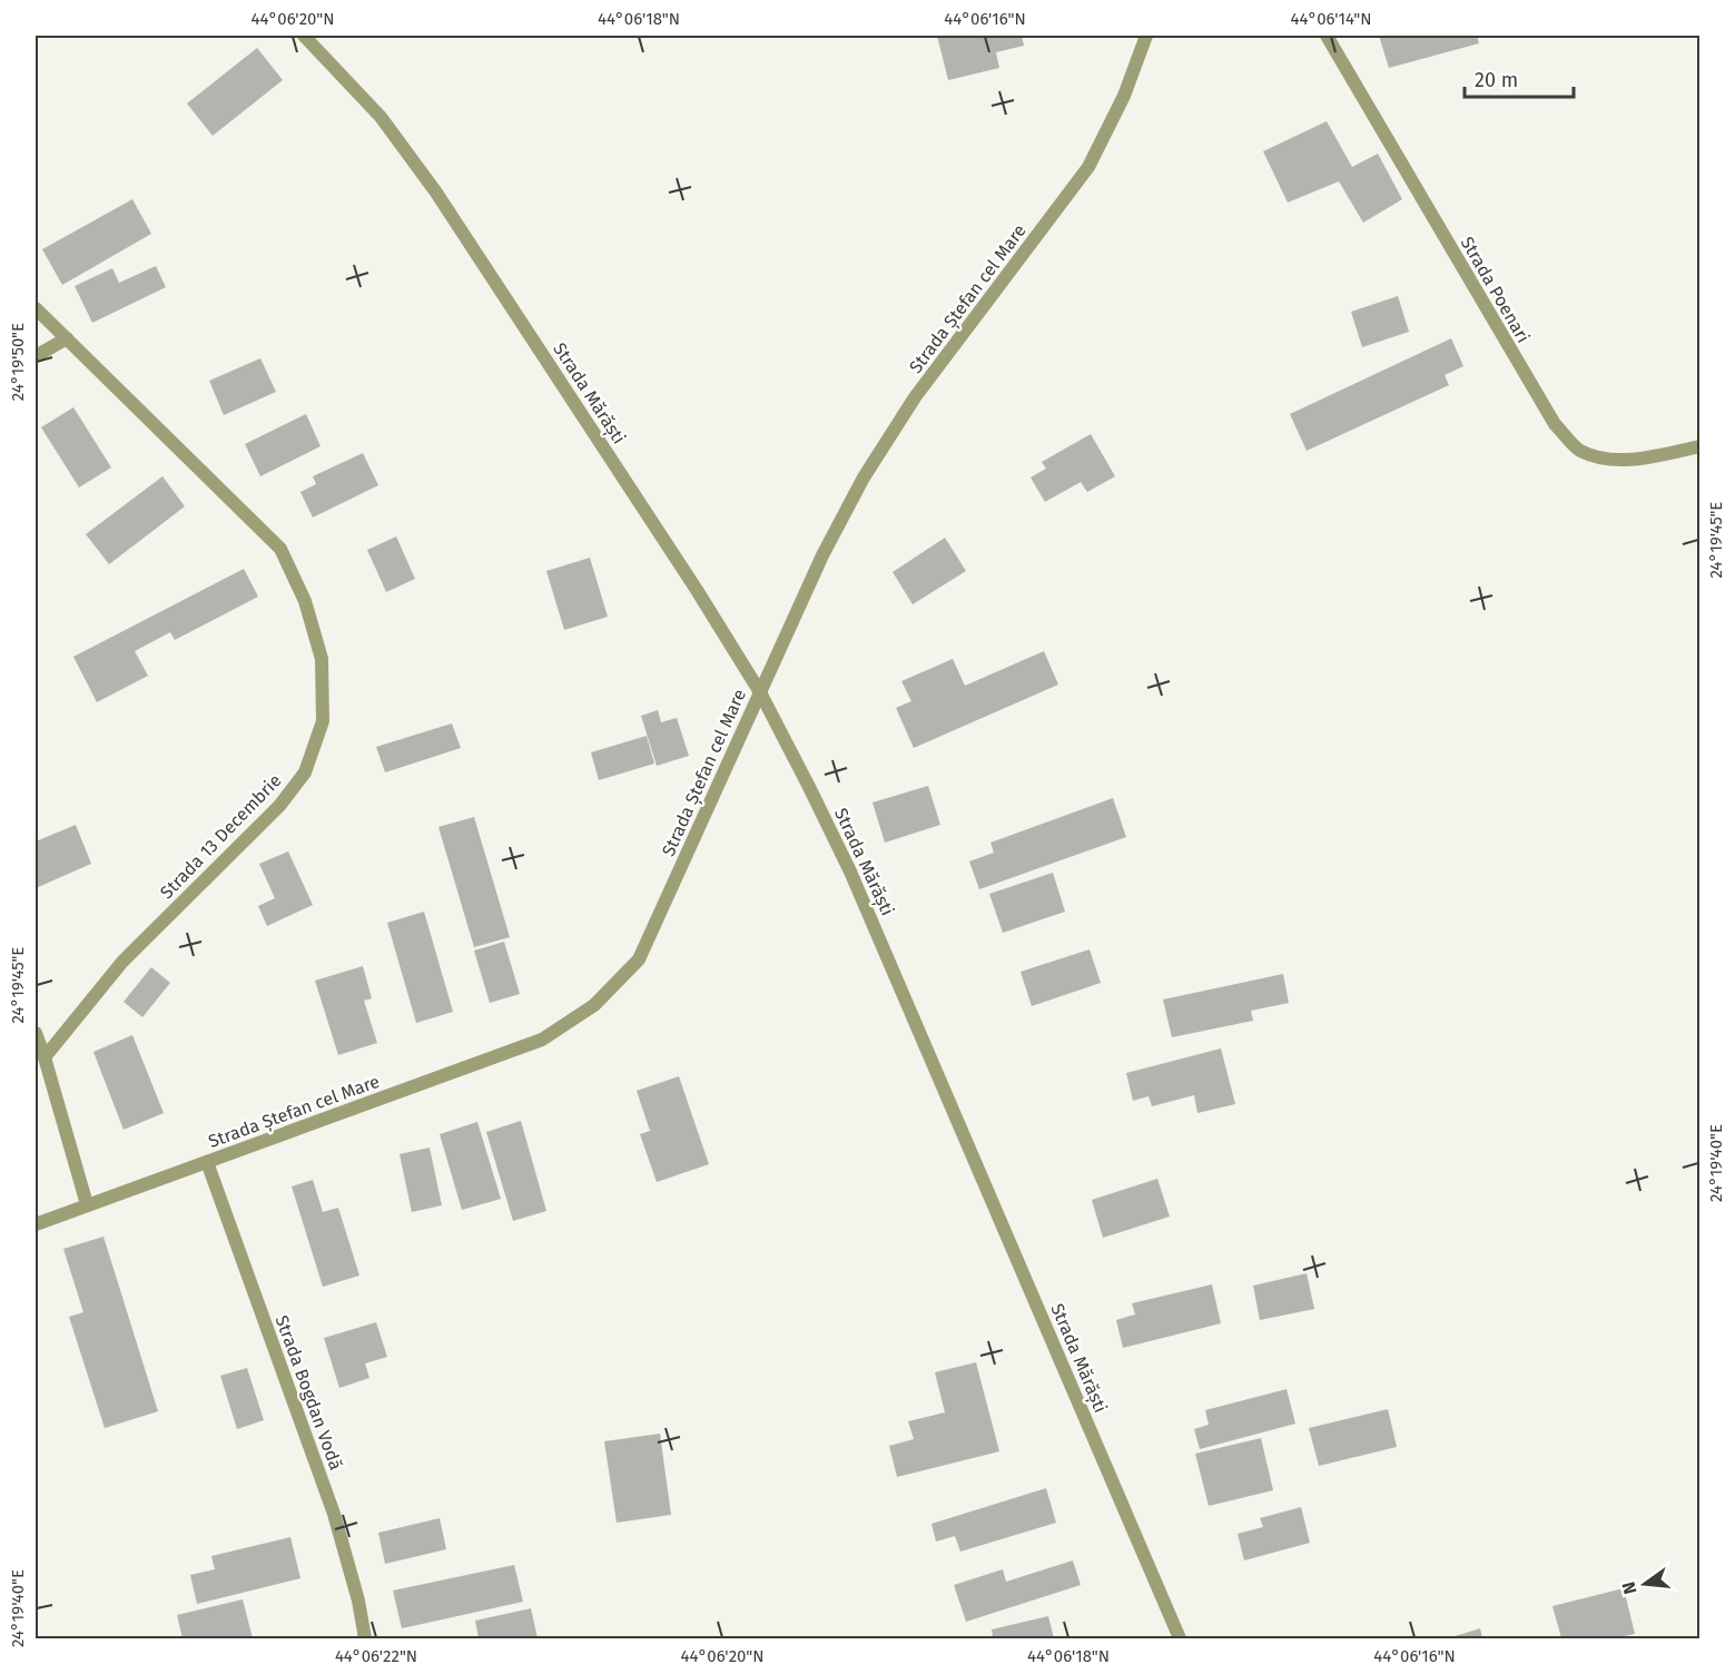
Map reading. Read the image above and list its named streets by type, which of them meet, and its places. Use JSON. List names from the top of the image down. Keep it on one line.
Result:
{"streets":{"street":["Strada Poenari","Strada Ștefan cel Mare","Strada Mărăști","Strada 13 Decembrie","Strada Bogdan Vodă"]},"crossings":[["Strada Ștefan cel Mare","Strada Mărăști"],["Strada Ștefan cel Mare","Strada Bogdan Vodă"]],"scale_bar":"20 m","north":"left","coordinates":["44°06'20\"N","44°06'18\"N","44°06'16\"N","44°06'14\"N","24°19'50\"E","24°19'45\"E","24°19'40\"E","44°06'22\"N"]}
